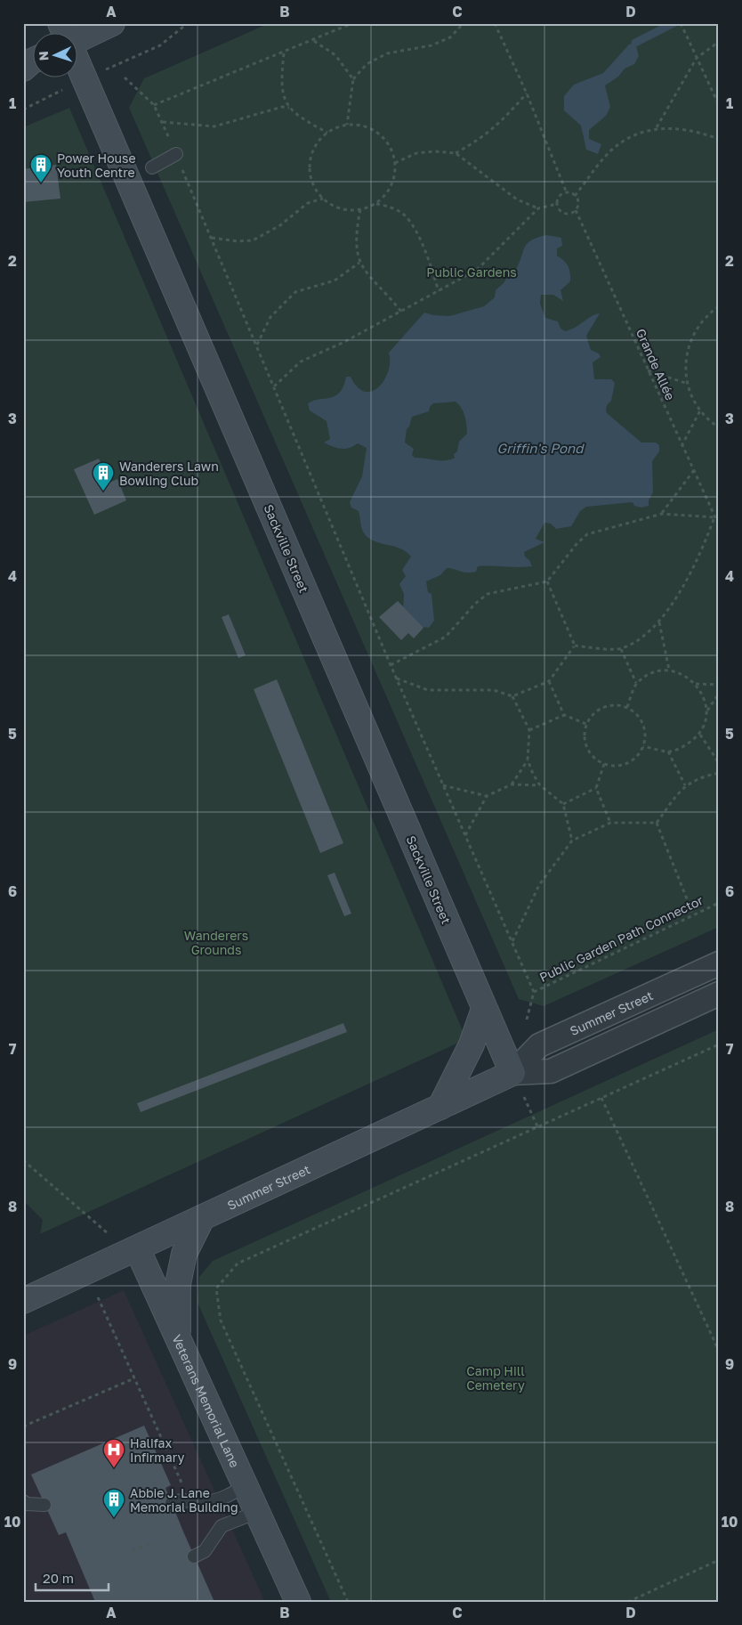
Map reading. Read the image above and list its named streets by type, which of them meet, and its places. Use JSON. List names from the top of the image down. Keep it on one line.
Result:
{"streets":{"street":["Sackville Street","Summer Street","Veterans Memorial Lane"],"path":["Grande Allée","Public Garden Path Connector"]},"crossings":[["Sackville Street","Summer Street"],["Summer Street","Veterans Memorial Lane"]],"water":["Griffin's Pond"],"parks":["Public Gardens","Wanderers Grounds","Camp Hill Cemetery"],"places":{"building":["Power House Youth Centre","Wanderers Lawn Bowling Club","Abbie J. Lane Memorial Building"],"hospital":["Halifax Infirmary"]},"scale_bar":"20 m","north":"left","grid":{"columns":["A","B","C","D"],"rows":["1","2","3","4","5","6","7","8","9","10"]}}
